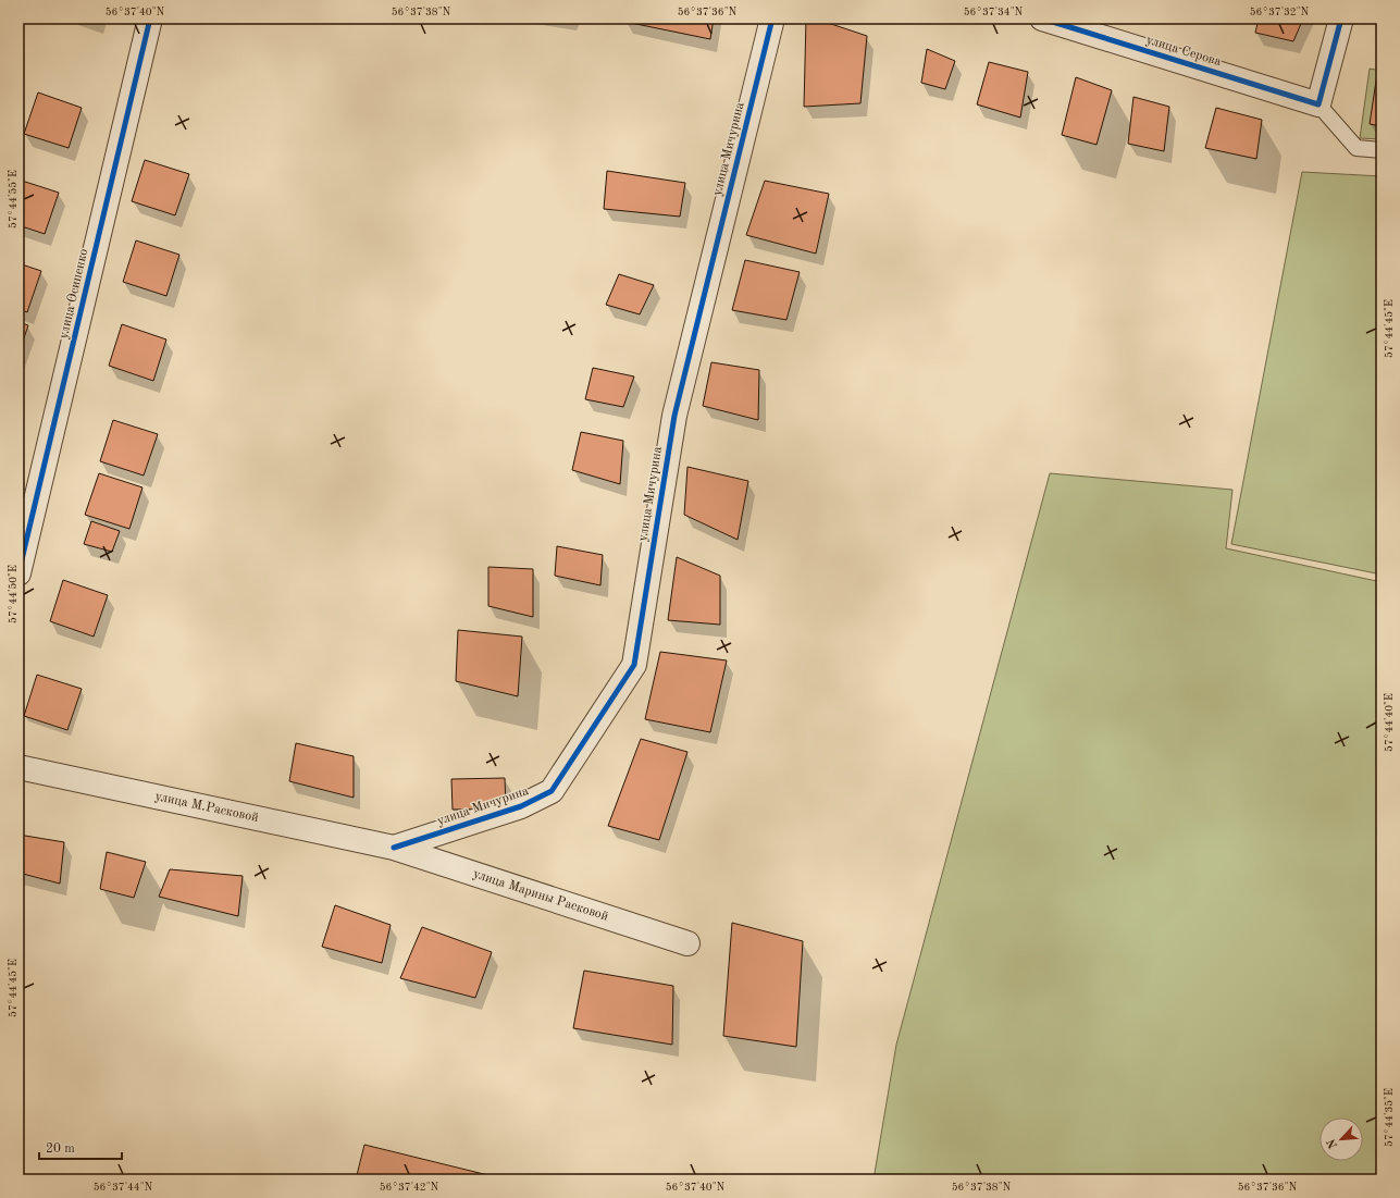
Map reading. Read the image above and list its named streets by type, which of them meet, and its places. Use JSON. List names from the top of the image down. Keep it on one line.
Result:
{"streets":{"street":["улица Серова","улица Мичурина","улица Осипенко","улица М.Расковой","улица Марины Расковой"]},"crossings":[["улица Мичурина","улица М.Расковой"],["улица Мичурина","улица Марины Расковой"],["улица М.Расковой","улица Марины Расковой"]],"scale_bar":"20 m","north":"bottom left","coordinates":["56°37'40\"N","56°37'38\"N","56°37'36\"N","56°37'34\"N","56°37'32\"N","57°44'55\"E","57°44'45\"E","57°44'50\"E","57°44'40\"E","57°44'35\"E","56°37'44\"N","56°37'42\"N"]}
